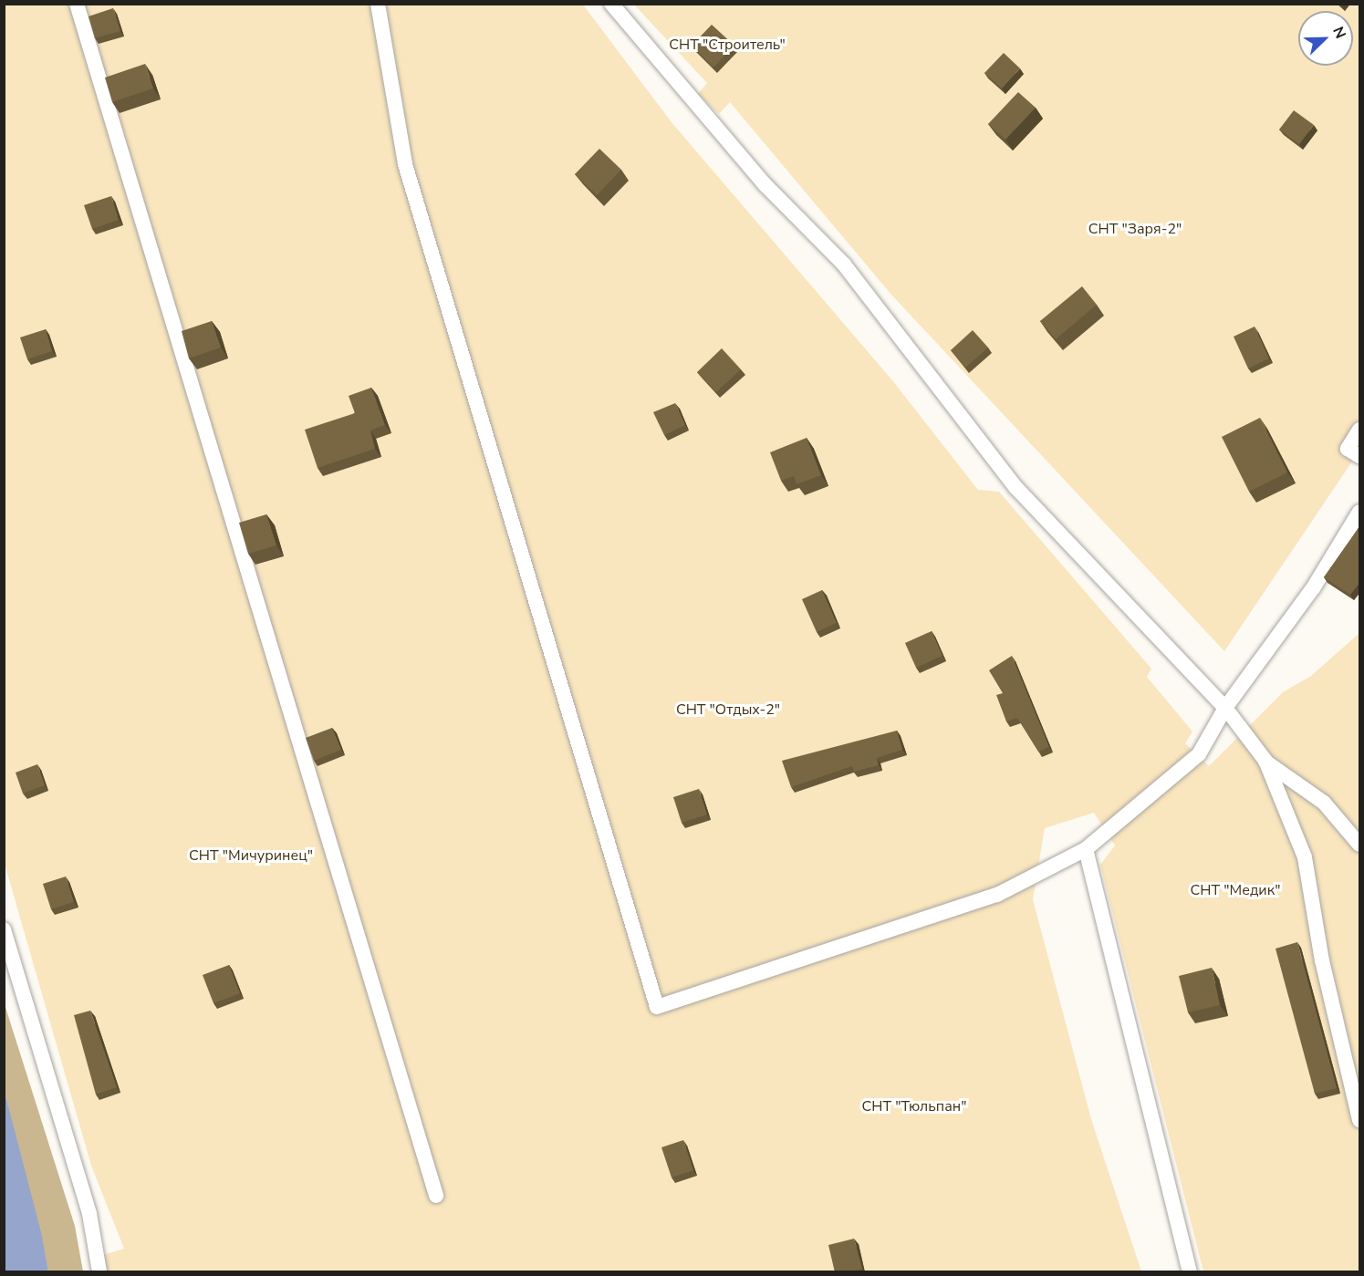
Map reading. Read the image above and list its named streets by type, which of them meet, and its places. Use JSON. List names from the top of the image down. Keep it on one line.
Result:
{"parks":["СНТ \"Строитель\"","СНТ \"Заря-2\"","СНТ \"Отдых-2\"","СНТ \"Мичуринец\"","СНТ \"Медик\"","СНТ \"Тюльпан\""],"north":"top right"}
